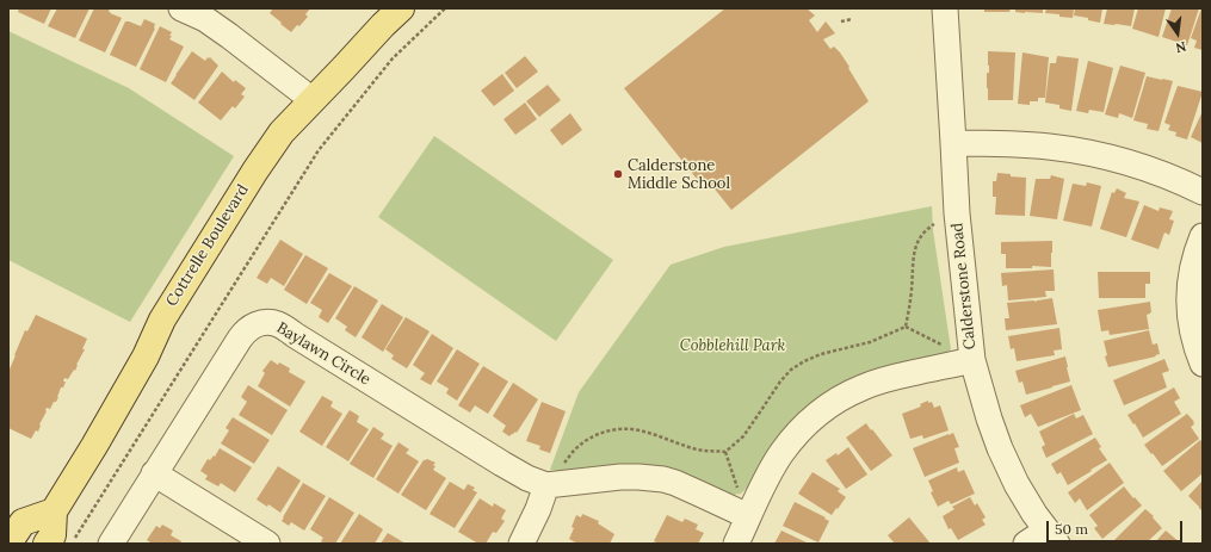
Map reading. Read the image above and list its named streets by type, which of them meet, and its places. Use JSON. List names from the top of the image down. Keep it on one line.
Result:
{"streets":{"main road":["Cottrelle Boulevard"],"street":["Calderstone Road","Baylawn Circle"]},"parks":["Cobblehill Park"],"places":["Calderstone Middle School"],"scale_bar":"50 m","north":"bottom"}
